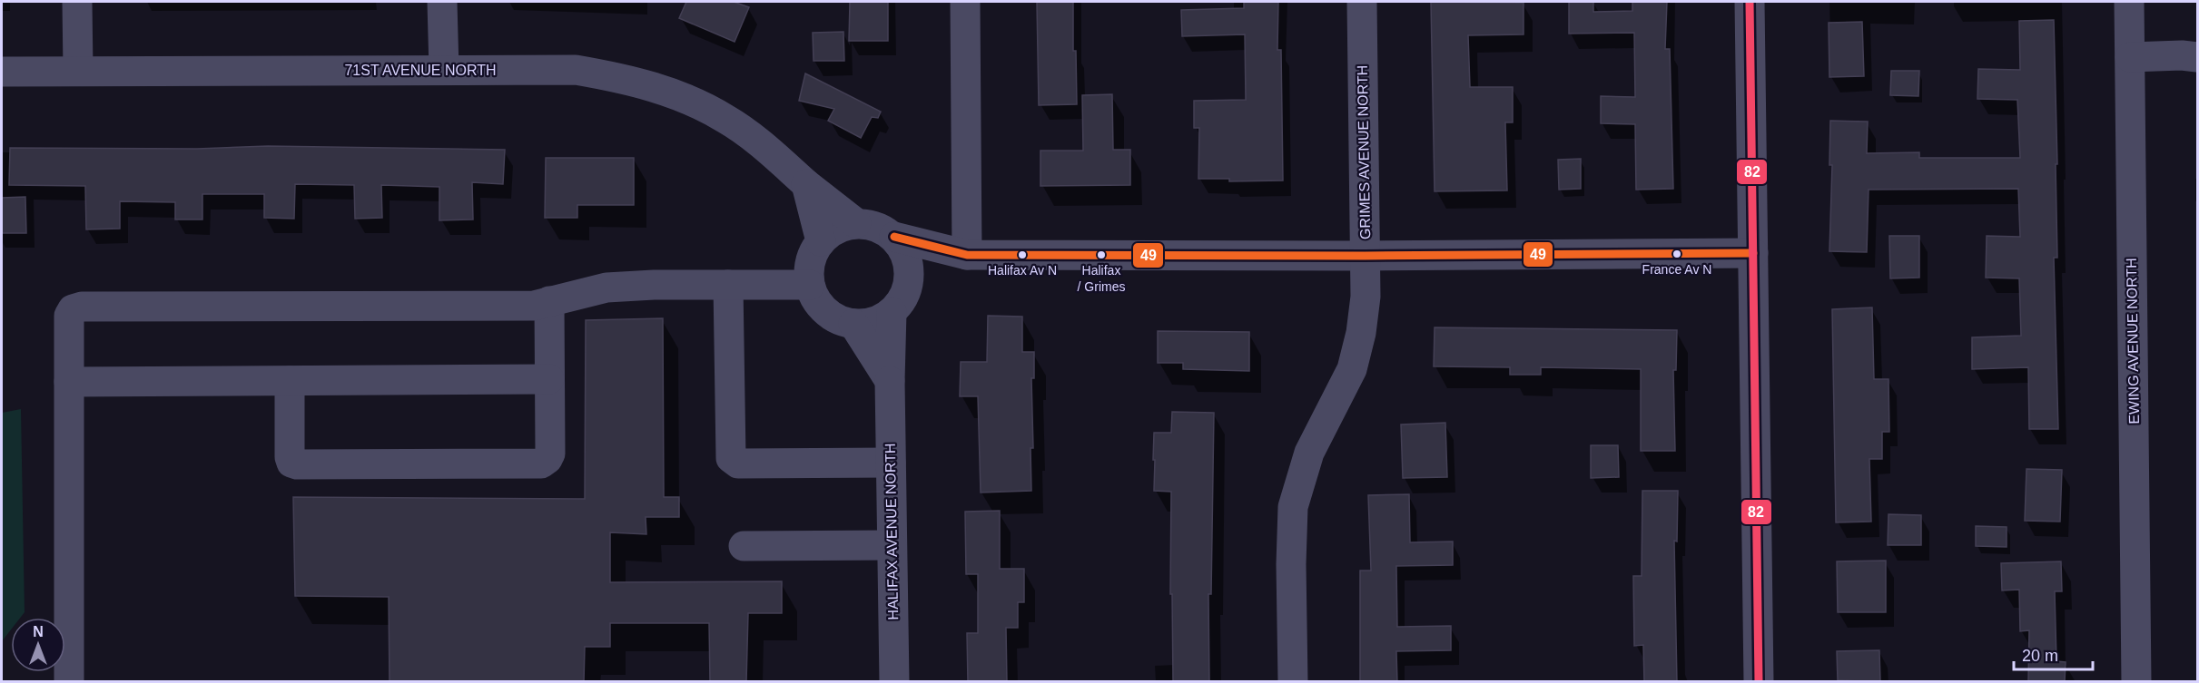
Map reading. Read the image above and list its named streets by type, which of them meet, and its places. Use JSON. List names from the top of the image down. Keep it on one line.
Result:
{"streets":{"street":["71ST AVENUE NORTH","GRIMES AVENUE NORTH","EWING AVENUE NORTH","HALIFAX AVENUE NORTH"]},"crossings":[["71ST AVENUE NORTH","HALIFAX AVENUE NORTH"]],"places":["France Av N","Halifax Av N","Halifax / Grimes"],"lines":["transit line 82","transit line 49"],"scale_bar":"20 m","north":"top"}
